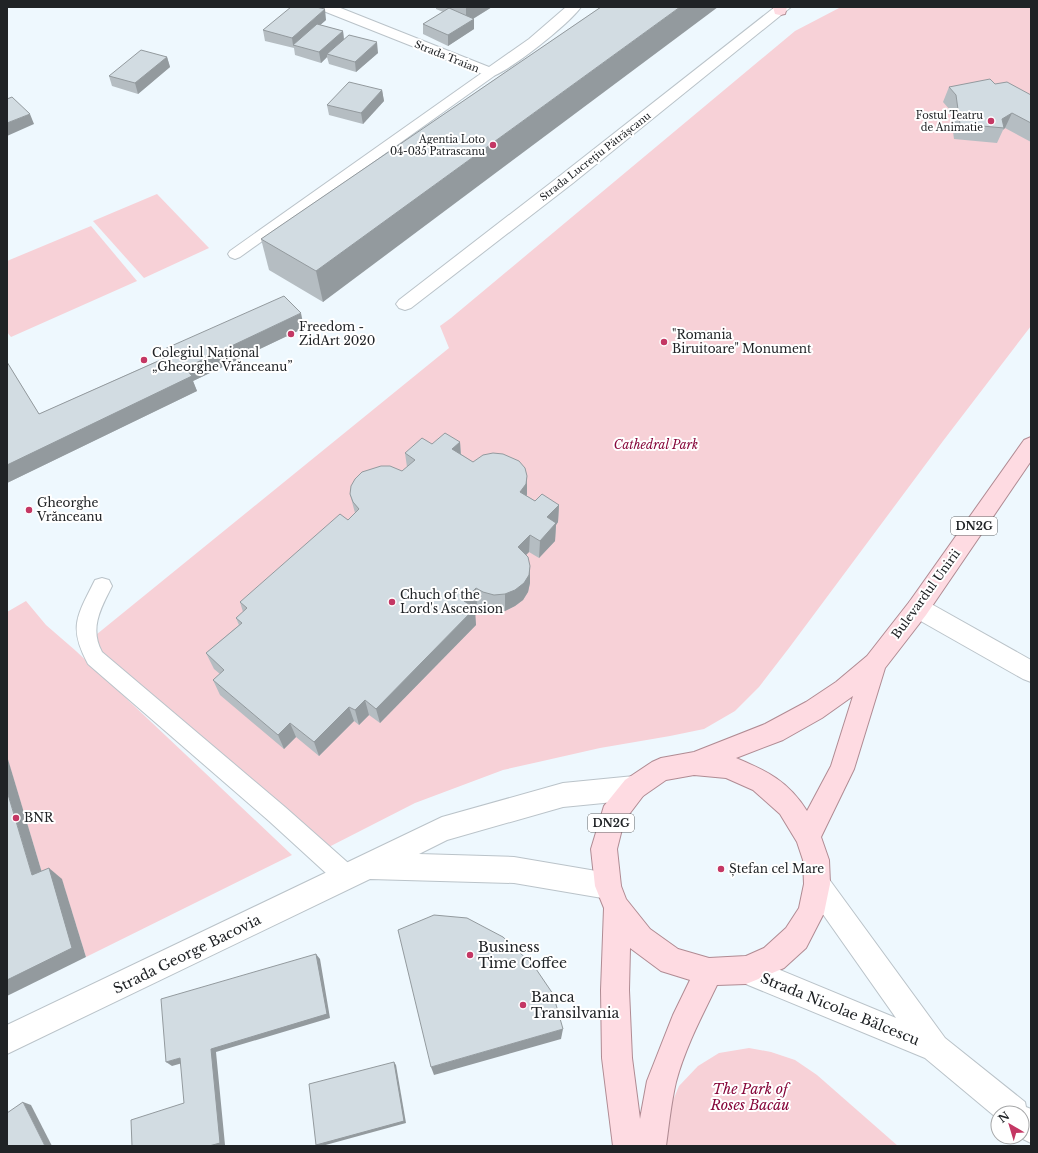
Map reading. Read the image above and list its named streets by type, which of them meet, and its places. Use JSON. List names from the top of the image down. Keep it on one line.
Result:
{"streets":{"main road":["DN2G","Bulevardul Unirii"],"street":["Strada Traian","Strada Lucrețiu Pătrășcanu","Strada George Bacovia","Strada Nicolae Bălcescu"]},"crossings":[["DN2G","Bulevardul Unirii"],["DN2G","Strada George Bacovia"],["DN2G","Strada Nicolae Bălcescu"]],"parks":["Cathedral Park","The Park of Roses Bacău"],"places":["Fostul Teatru de Animatie","Agentia Loto 04-035 Patrascanu","Freedom - ZidArt 2020","\"Romania Biruitoare\" Monument","Colegiul Național „Gheorghe Vrănceanu”","Gheorghe Vrănceanu","Chuch of the Lord's Ascension","BNR","Ștefan cel Mare","Business Time Coffee","Banca Transilvania"],"north":"top left"}
